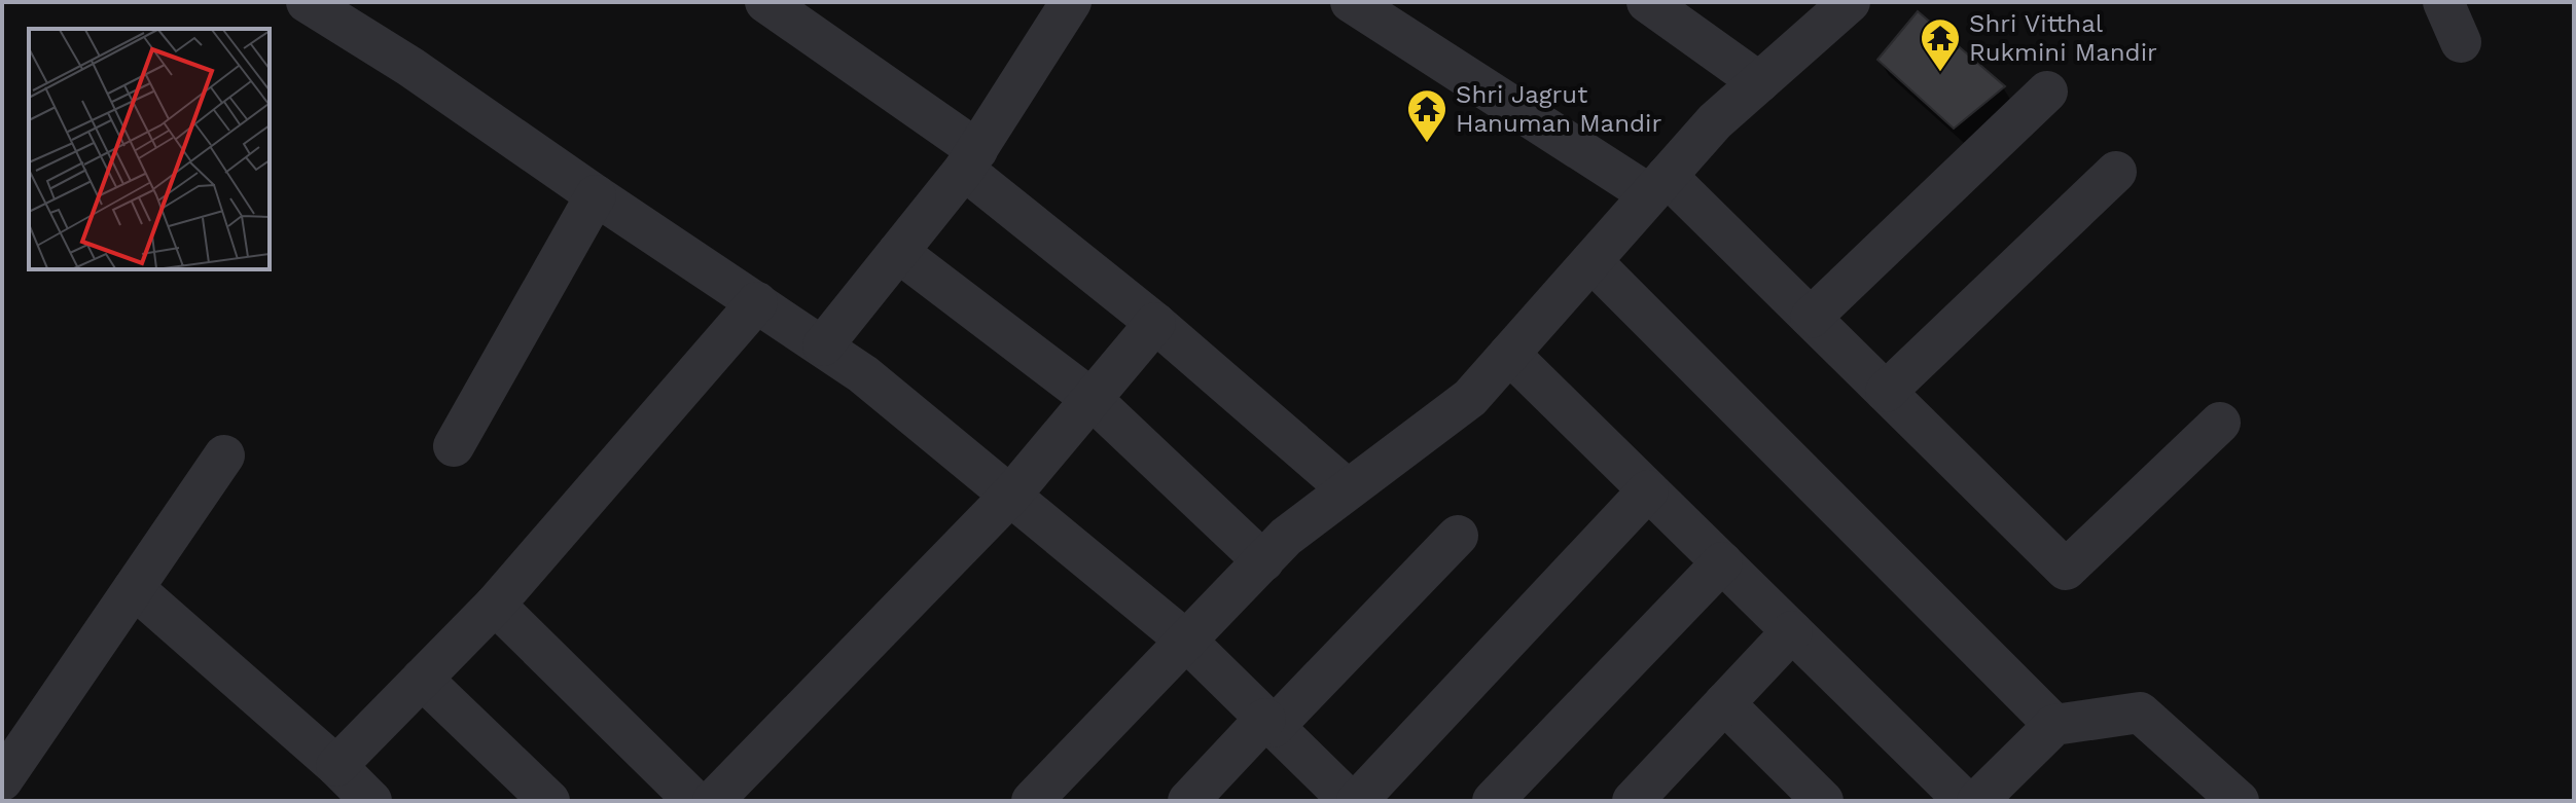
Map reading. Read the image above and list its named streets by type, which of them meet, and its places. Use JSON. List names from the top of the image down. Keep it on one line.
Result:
{"places":{"temple":["Shri Vitthal Rukmini Mandir","Shri Jagrut Hanuman Mandir"]}}
